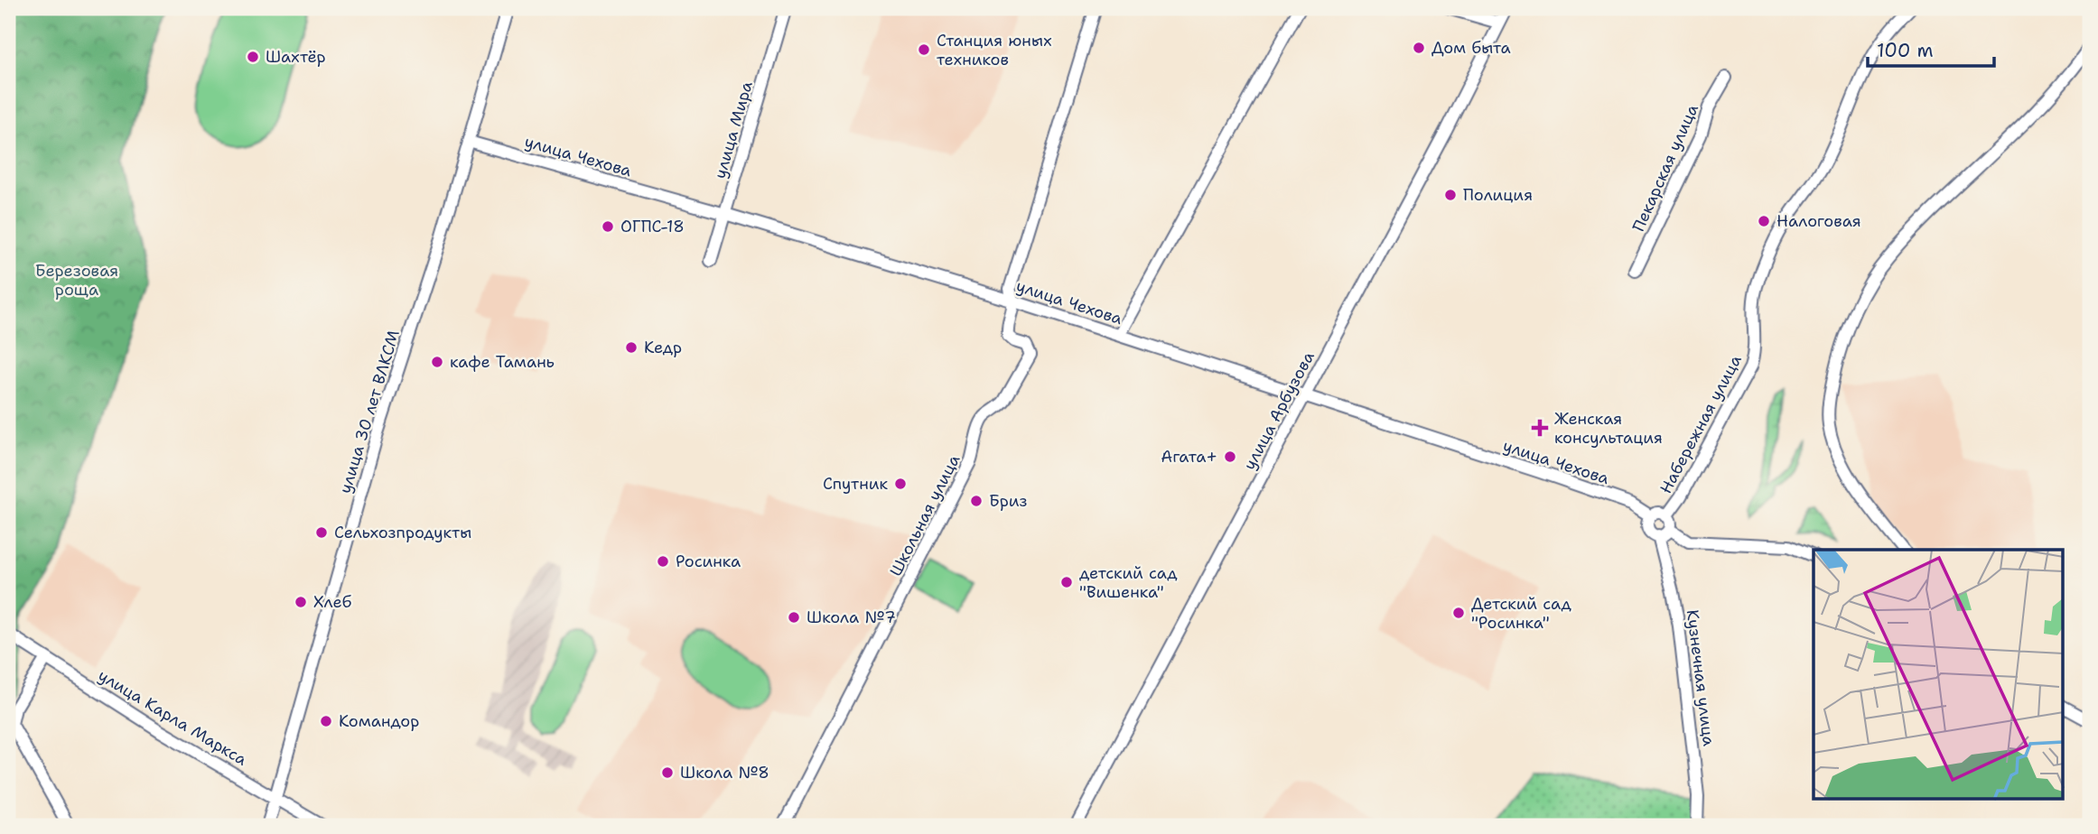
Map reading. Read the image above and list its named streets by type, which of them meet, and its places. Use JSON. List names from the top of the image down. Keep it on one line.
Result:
{"streets":{"street":["улица Мира","улица Чехова","Пекарская улица","улица Арбузова","улица 30 лет ВЛКСМ","Набережная улица","Школьная улица","Кузнечная улица","улица Карла Маркса"]},"crossings":[["улица Мира","улица Чехова"],["улица Чехова","улица Арбузова"],["улица Чехова","улица 30 лет ВЛКСМ"],["улица Чехова","Набережная улица"],["улица Чехова","Школьная улица"],["улица Чехова","Кузнечная улица"],["улица 30 лет ВЛКСМ","улица Карла Маркса"],["Набережная улица","Кузнечная улица"]],"parks":["Березовая роща"],"places":{"other":["Дом быта","Станция юных техников","Шахтёр","Полиция","Налоговая","ОГПС-18","Кедр","кафе Тамань","Агата+","Спутник","Бриз","Сельхозпродукты","Росинка","детский сад \"Вишенка\"","Хлеб","Детский сад \"Росинка\"","Школа №7","Командор","Школа №8"],"health":["Женская консультация"]},"scale_bar":"100 m"}
